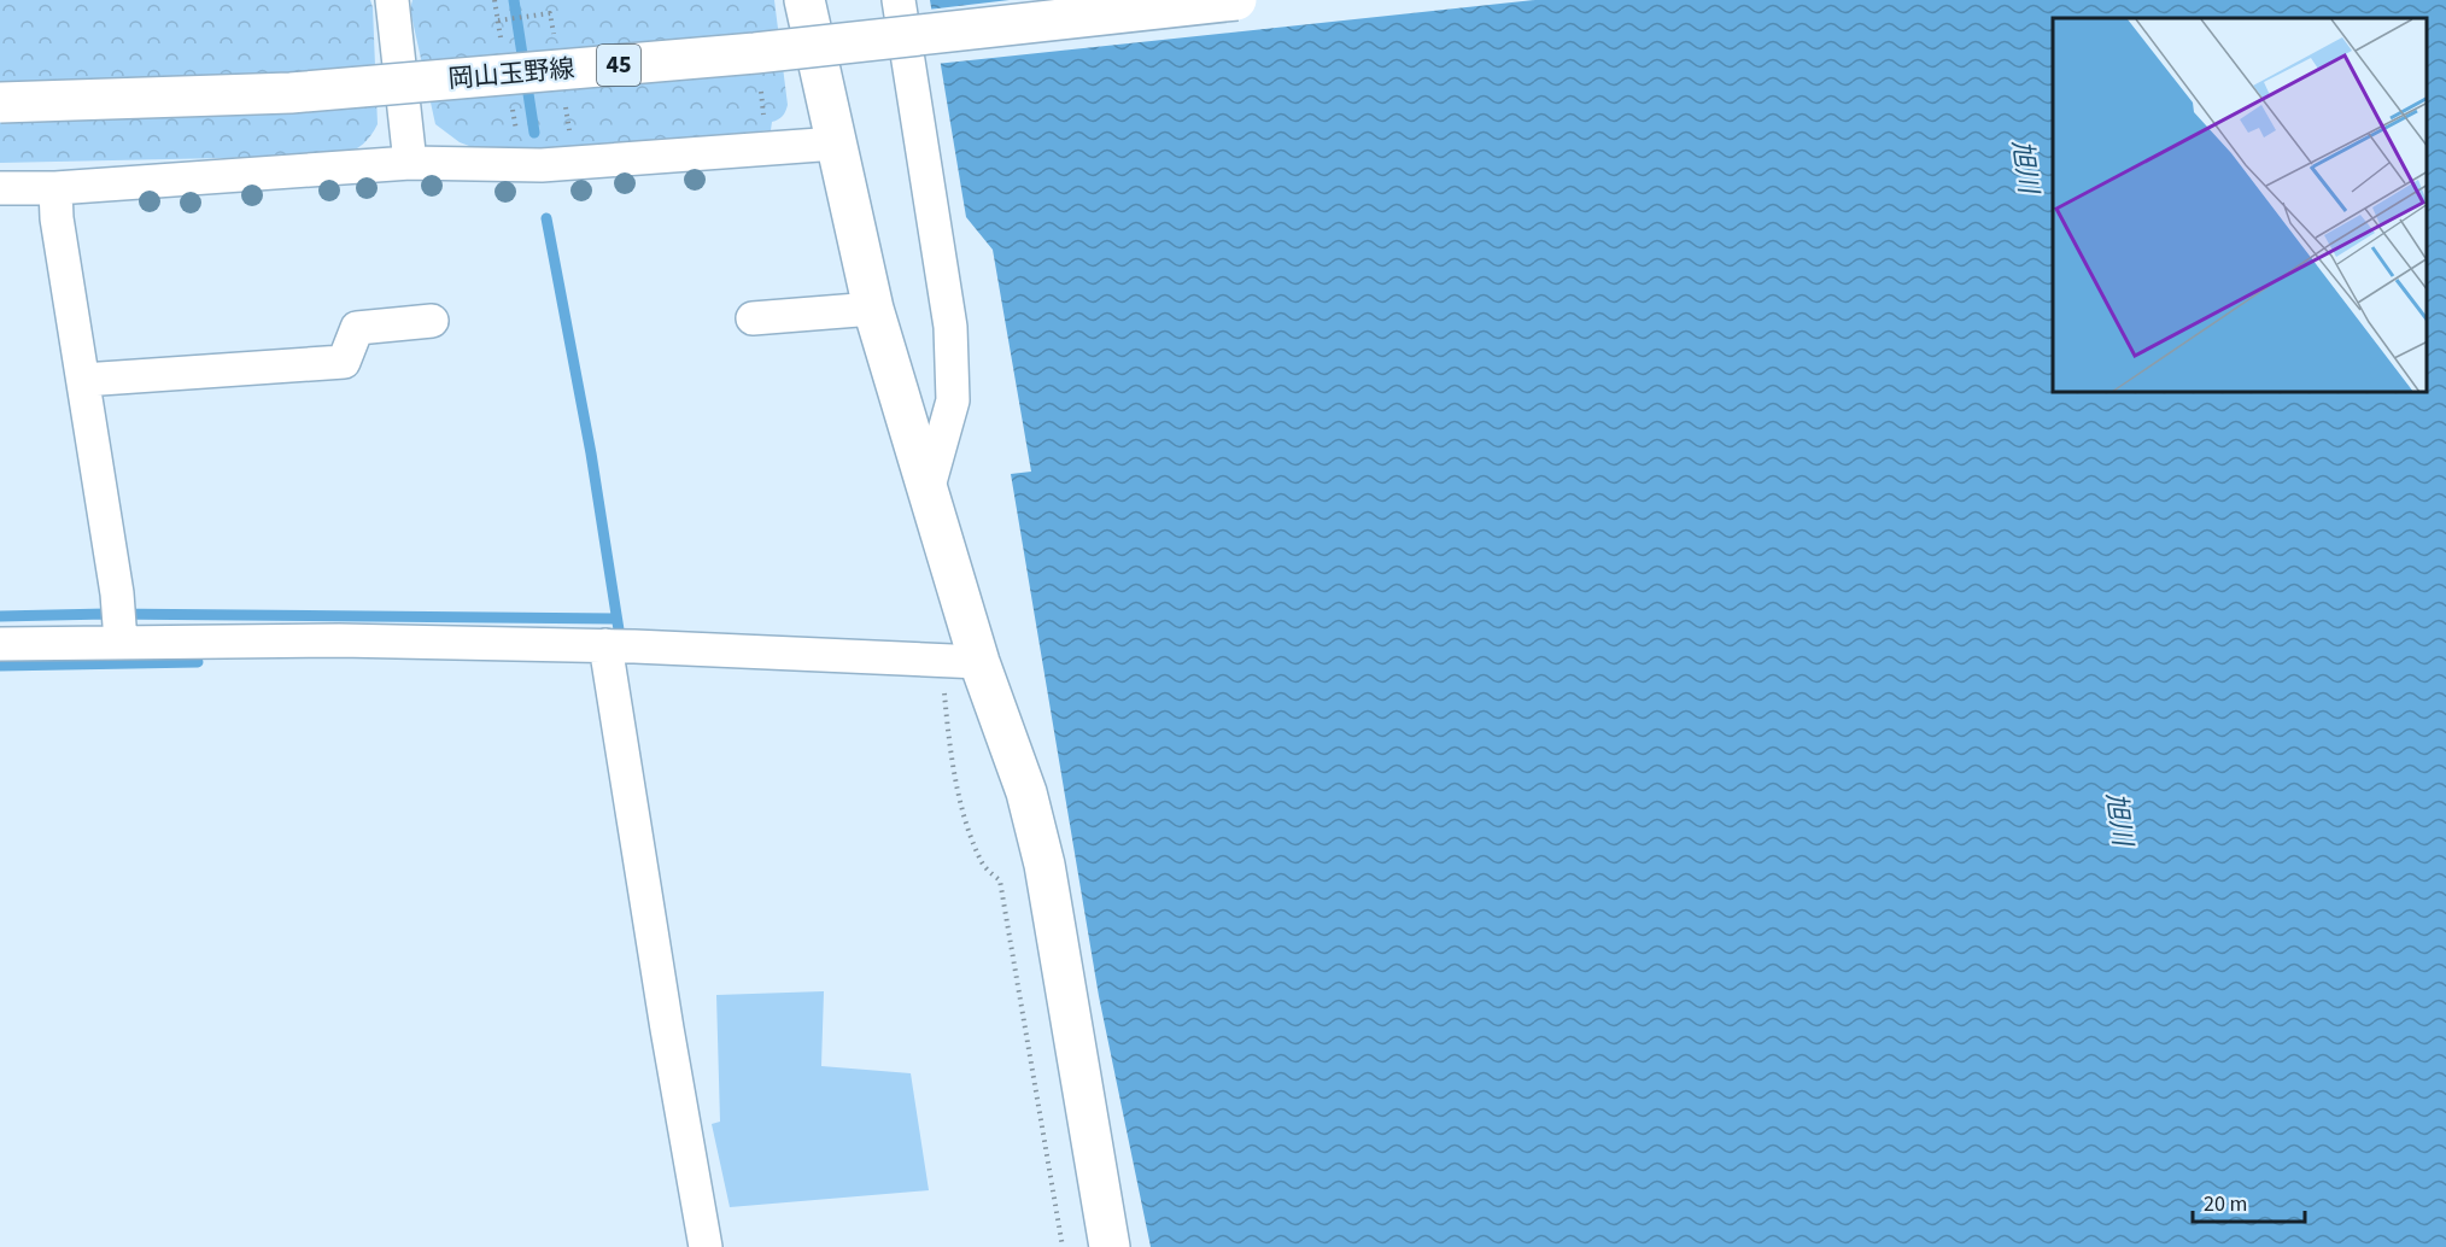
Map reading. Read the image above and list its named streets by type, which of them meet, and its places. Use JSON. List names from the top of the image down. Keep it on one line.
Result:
{"streets":{"street":["45","岡山玉野線"]},"water":["旭川"],"scale_bar":"20 m"}
